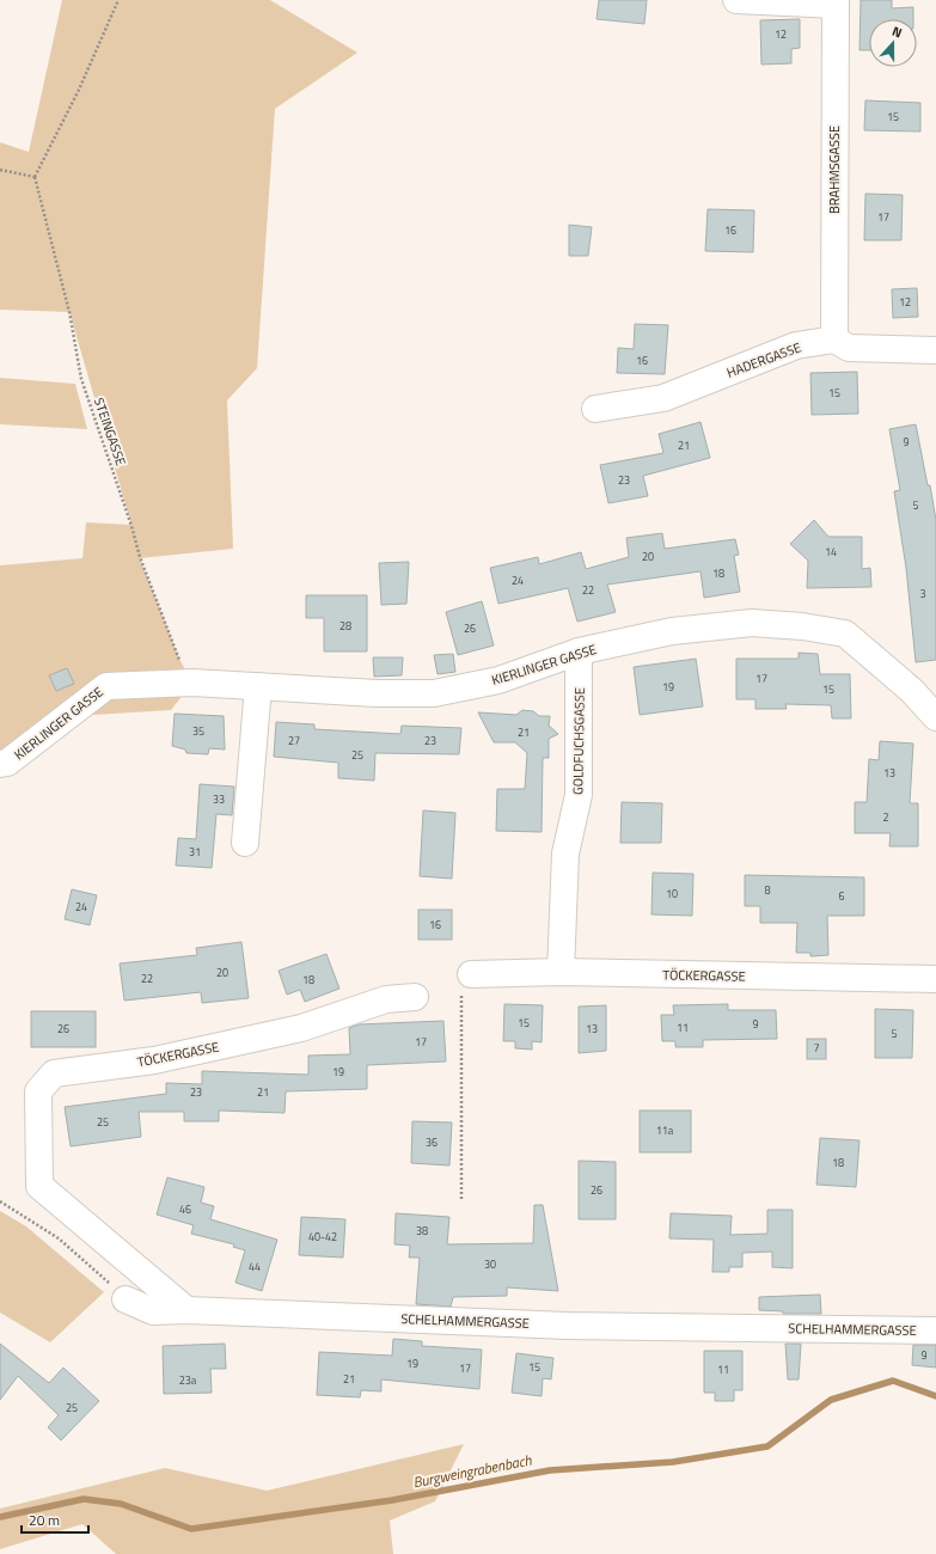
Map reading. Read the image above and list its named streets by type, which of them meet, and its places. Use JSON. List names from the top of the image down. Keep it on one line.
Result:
{"streets":{"street":["BRAHMSGASSE","HADERGASSE","KIERLINGER GASSE","GOLDFUCHSGASSE","TÖCKERGASSE","SCHELHAMMERGASSE"],"path":["STEINGASSE"]},"crossings":[["BRAHMSGASSE","HADERGASSE"],["STEINGASSE","KIERLINGER GASSE"],["KIERLINGER GASSE","GOLDFUCHSGASSE"],["GOLDFUCHSGASSE","TÖCKERGASSE"],["TÖCKERGASSE","SCHELHAMMERGASSE"]],"water":["Burgweingrabenbach"],"house_numbers":["12","15","17","16","12","16","15","9","21","23","5","14","20","18","24","22","3","28","26","17","19","15","35","21","27","23","25","13","33","2","31","8","10","6","24","16","20","22","18","15","9","11","26","13","5","17","7","19","23","21","25","11a","36","18","26","46","38","40-42","30","44","9","19","15","17","11","21","23a","25"],"scale_bar":"20 m","north":"top"}
